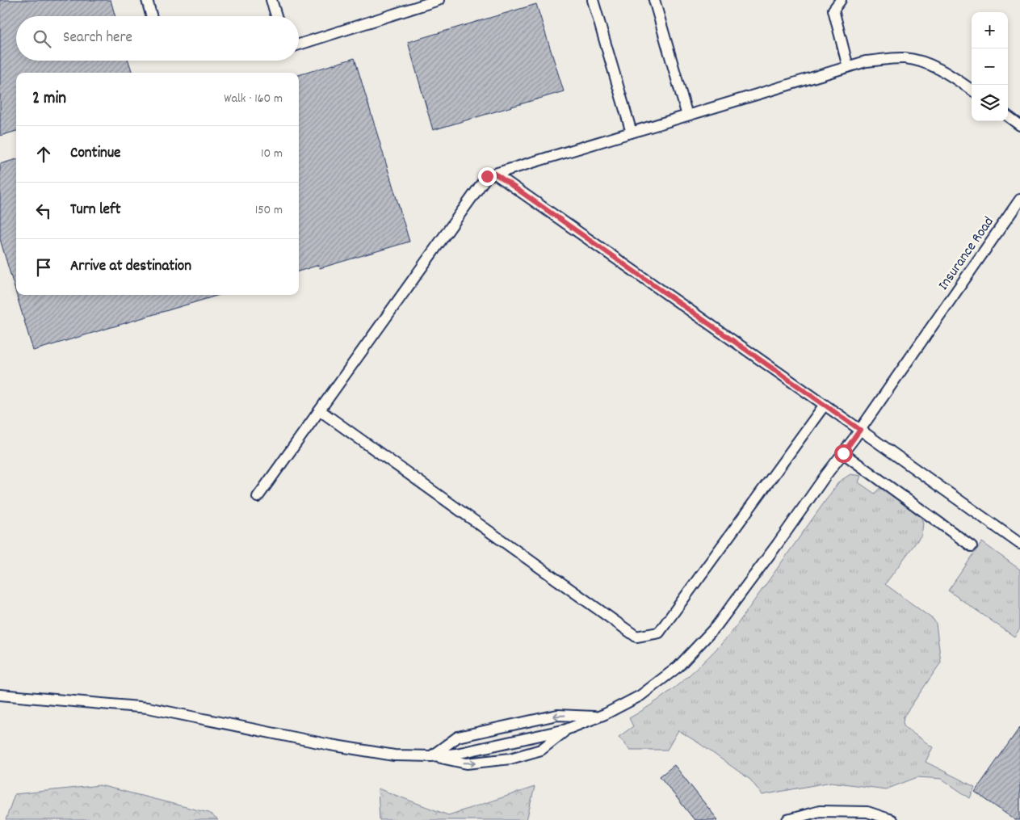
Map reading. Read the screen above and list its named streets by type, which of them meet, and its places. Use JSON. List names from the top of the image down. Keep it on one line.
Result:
{"streets":{"lane":["Insurance Road"]},"page":{"map_buttons":["+","−"],"search":"Search here","heading":["2 min","Walk · 160 m"],"list":[["Continue","10 m"],["Turn left","150 m"],"Arrive at destination"]}}
